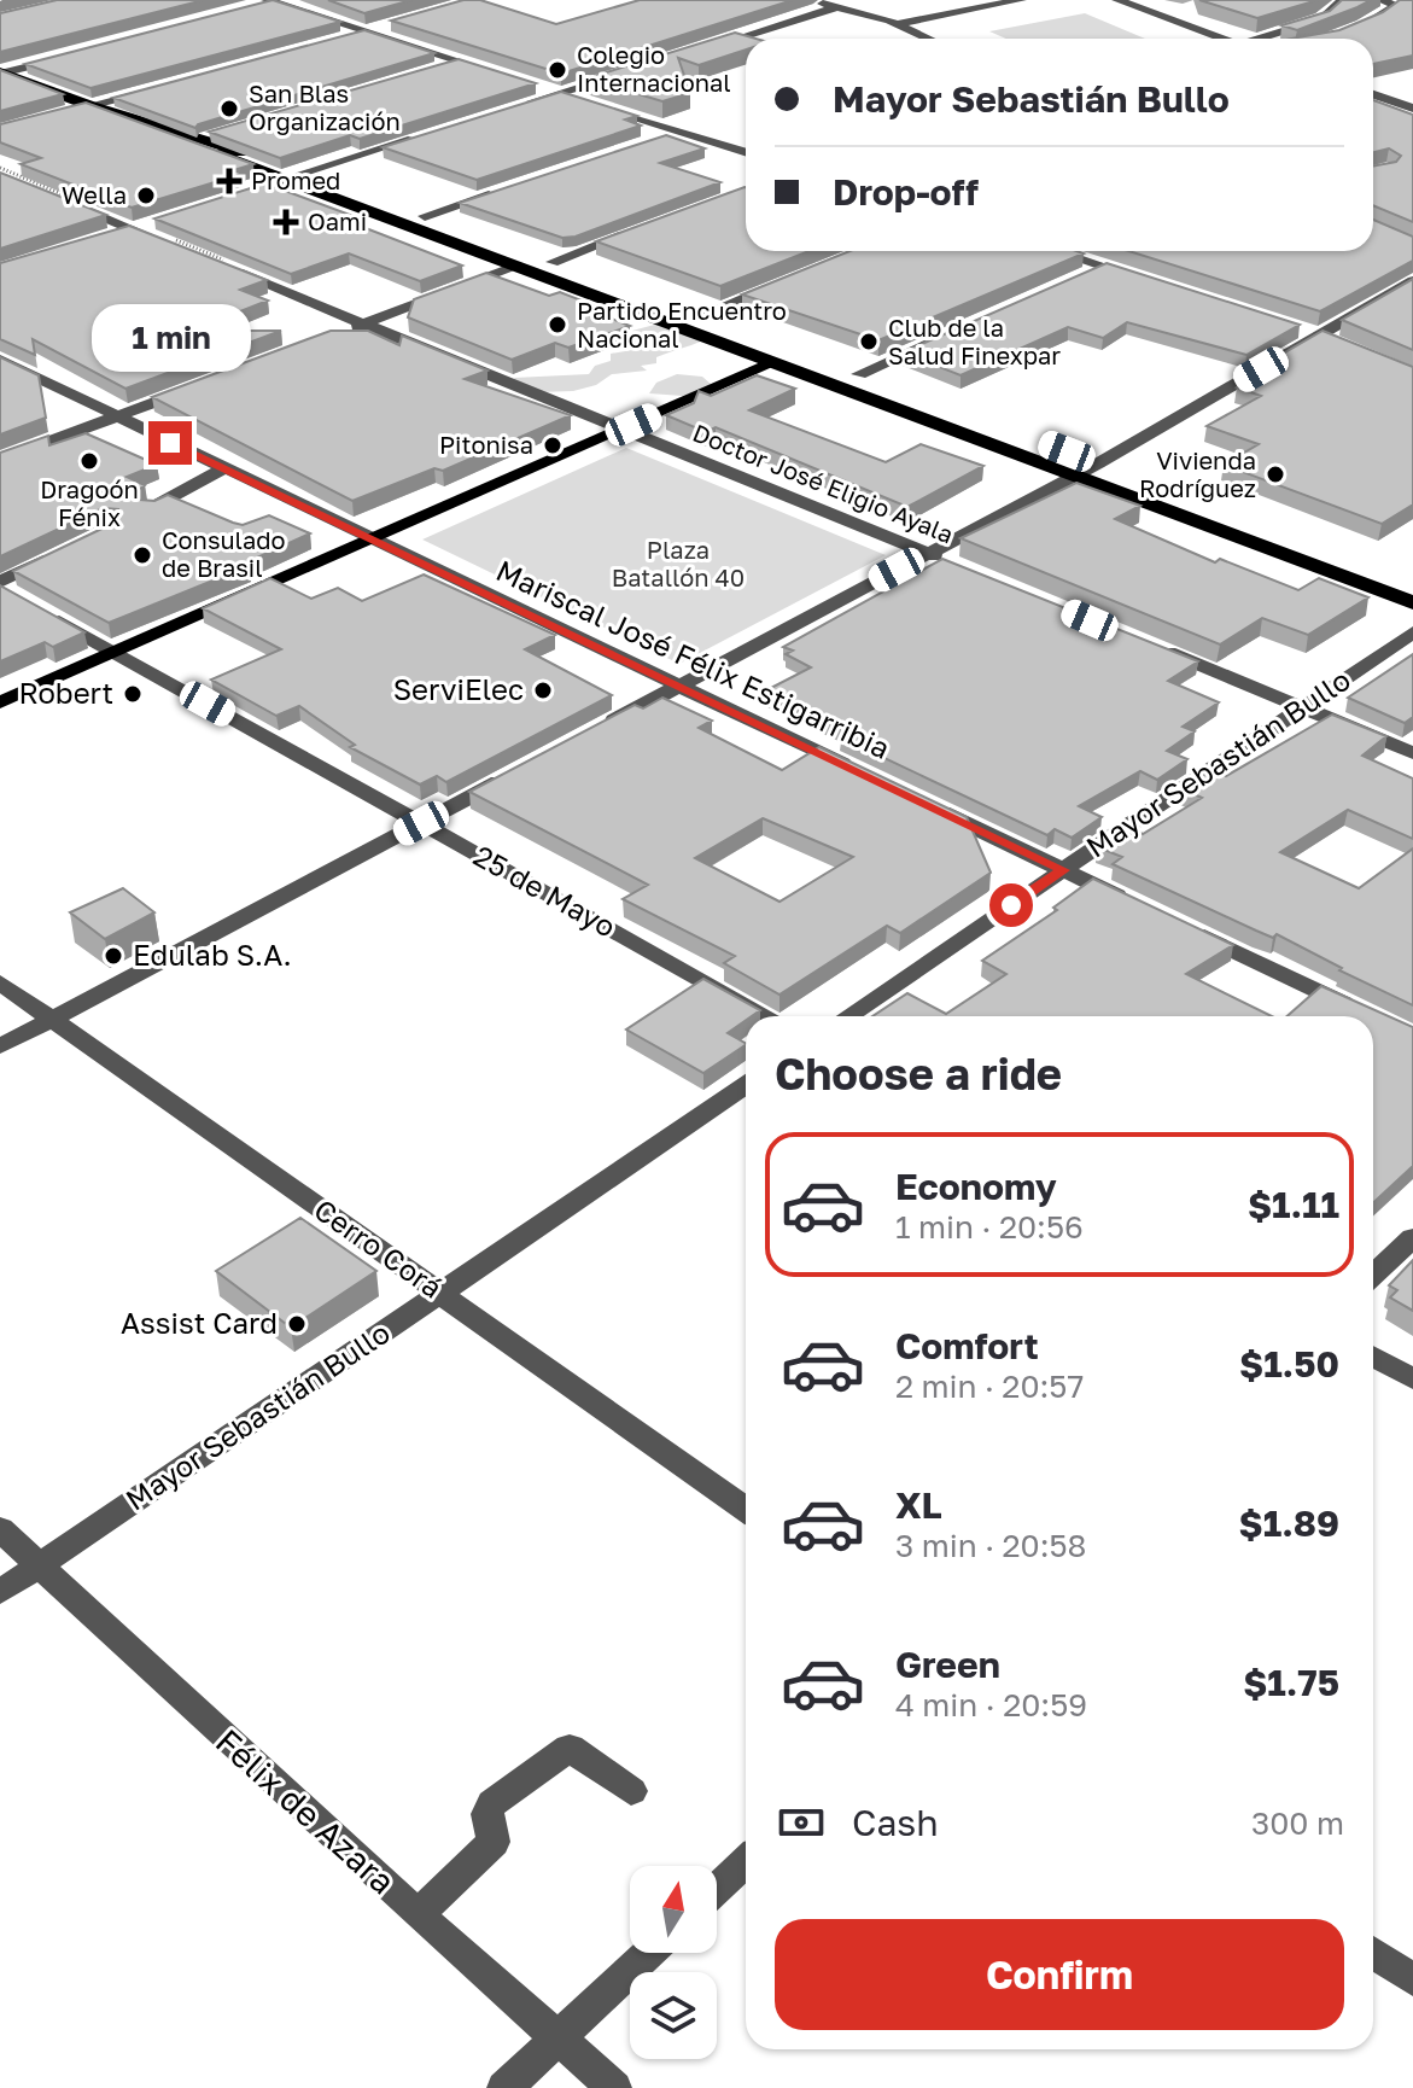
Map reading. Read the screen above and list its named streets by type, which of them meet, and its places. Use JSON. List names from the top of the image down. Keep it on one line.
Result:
{"streets":{"street":["Doctor José Eligio Ayala","Mariscal José Félix Estigarribia","Mayor Sebastián Bullo","25 de Mayo","Cerro Corá","Félix de Azara"]},"crossings":[["Mayor Sebastián Bullo","Cerro Corá"],["Mayor Sebastián Bullo","Félix de Azara"]],"parks":["Plaza Batallón 40"],"places":{"other":["Colegio Internacional","San Blas Organización","Wella","Partido Encuentro Nacional","Club de la Salud Finexpar","Pitonisa","Dragoón Fénix","Vivienda Rodríguez","Consulado de Brasil","ServiElec","Robert","Edulab S.A.","Assist Card"],"health":["Promed","Oami"]},"north":"top","page":{"banner":["Mayor Sebastián Bullo","Drop-off"],"bubble":"1 min","heading":"Choose a ride","list":[{"name":"Economy","note":"1 min · 20:56","value":"$1.11"},{"name":"Comfort","note":"2 min · 20:57","value":"$1.50"},{"name":"XL","note":"3 min · 20:58","value":"$1.89"},{"name":"Green","note":"4 min · 20:59","value":"$1.75"}],"pay":["Cash","300 m"],"buttons":"Confirm"}}
